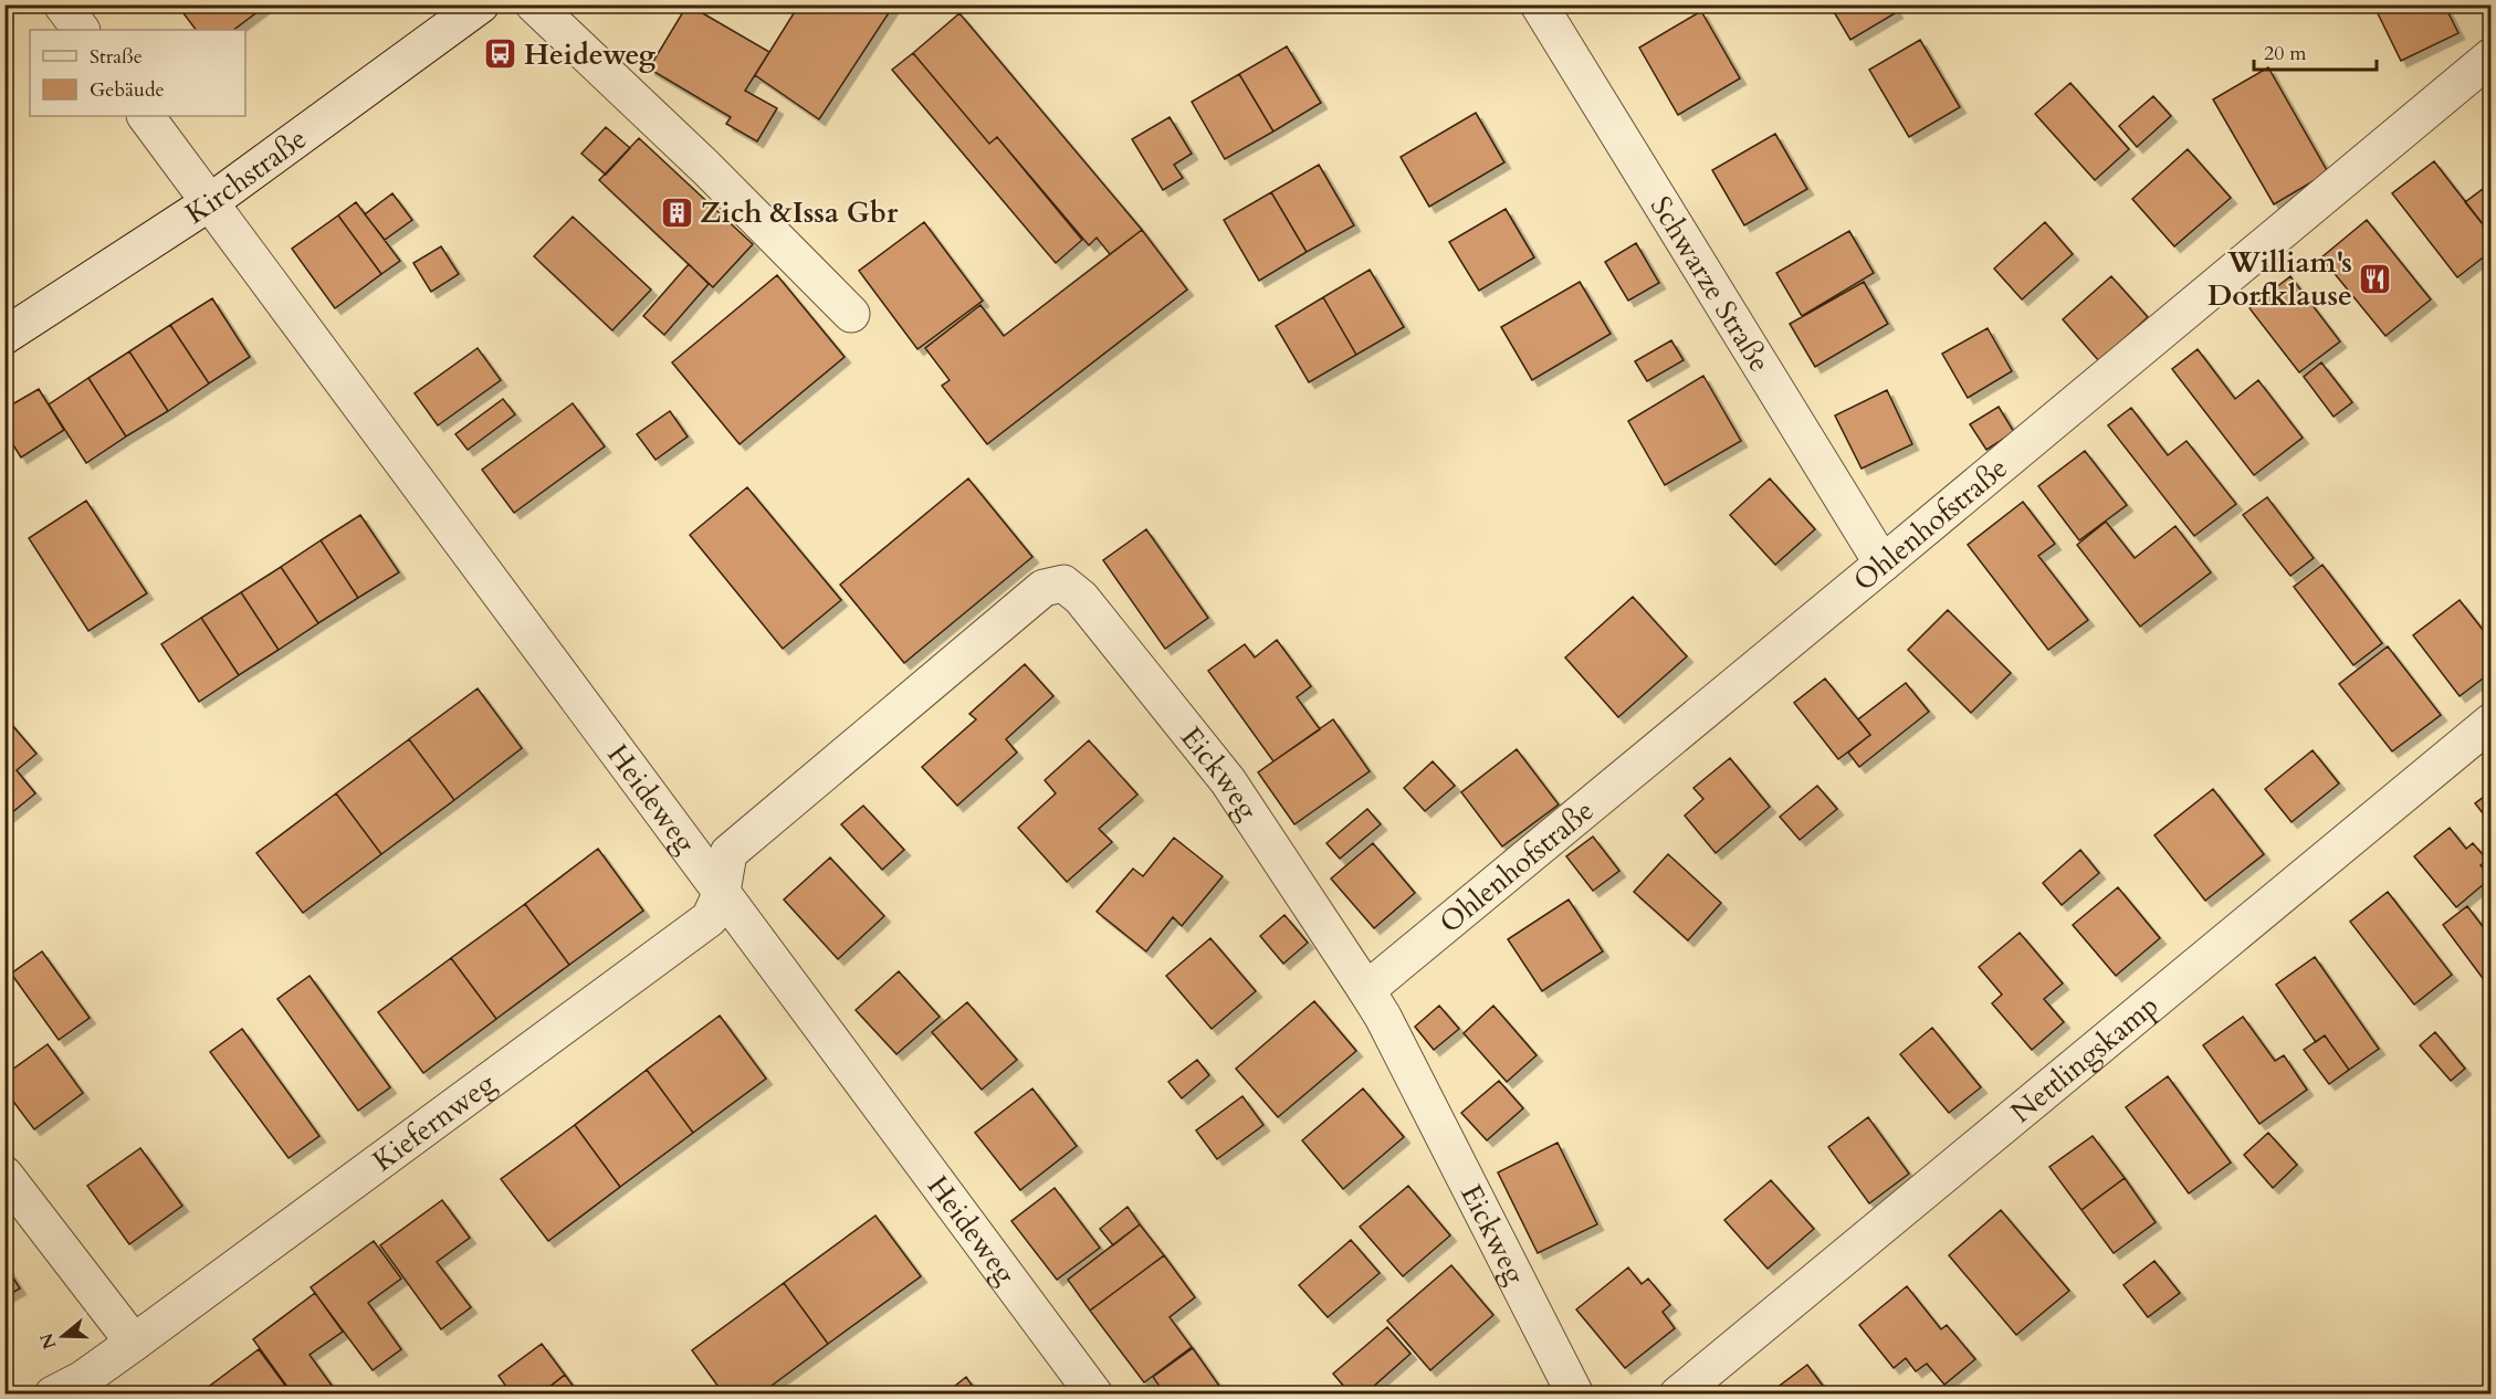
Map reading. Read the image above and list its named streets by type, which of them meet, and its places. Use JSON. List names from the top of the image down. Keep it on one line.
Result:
{"streets":{"street":["Kirchstraße","Schwarze Straße","Ohlenhofstraße","Eickweg","Heideweg","Nettlingskamp","Kiefernweg"]},"crossings":[["Kirchstraße","Heideweg"],["Schwarze Straße","Ohlenhofstraße"],["Ohlenhofstraße","Eickweg"],["Eickweg","Heideweg"],["Eickweg","Kiefernweg"],["Heideweg","Kiefernweg"]],"places":{"bus stop":["Heideweg"],"building":["Zich &Issa Gbr"],"restaurant":["William's Dorfklause"]},"legend":["Straße","Gebäude"],"scale_bar":"20 m","north":"left"}
